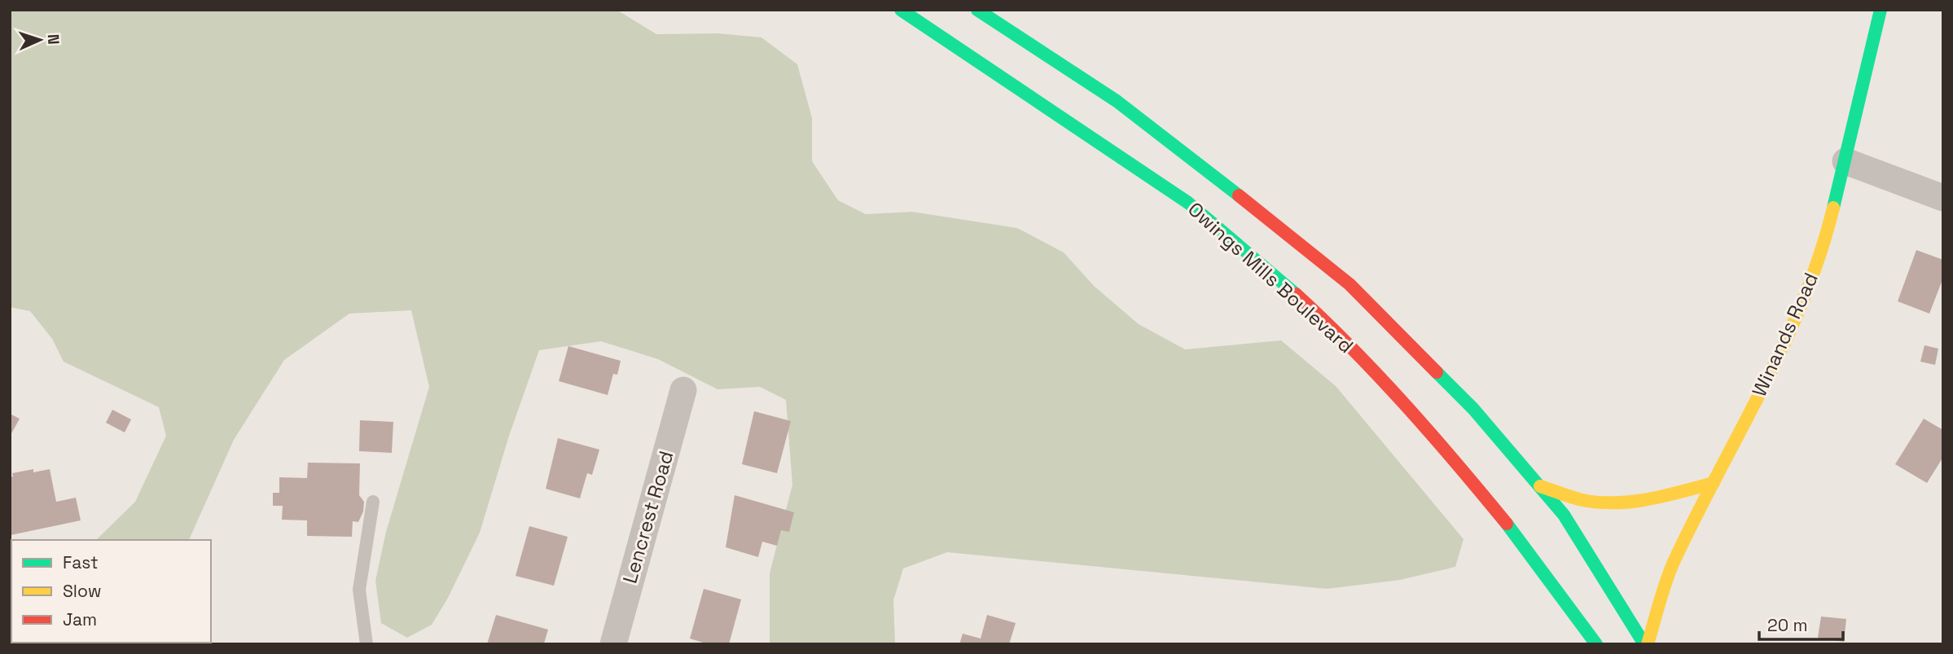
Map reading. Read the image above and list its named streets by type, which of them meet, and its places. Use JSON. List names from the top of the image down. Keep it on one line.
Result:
{"streets":{"main road":["Owings Mills Boulevard","Winands Road"],"street":["Lencrest Road"]},"crossings":[["Owings Mills Boulevard","Winands Road"]],"legend":["Fast","Slow","Jam"],"scale_bar":"20 m","north":"right"}
